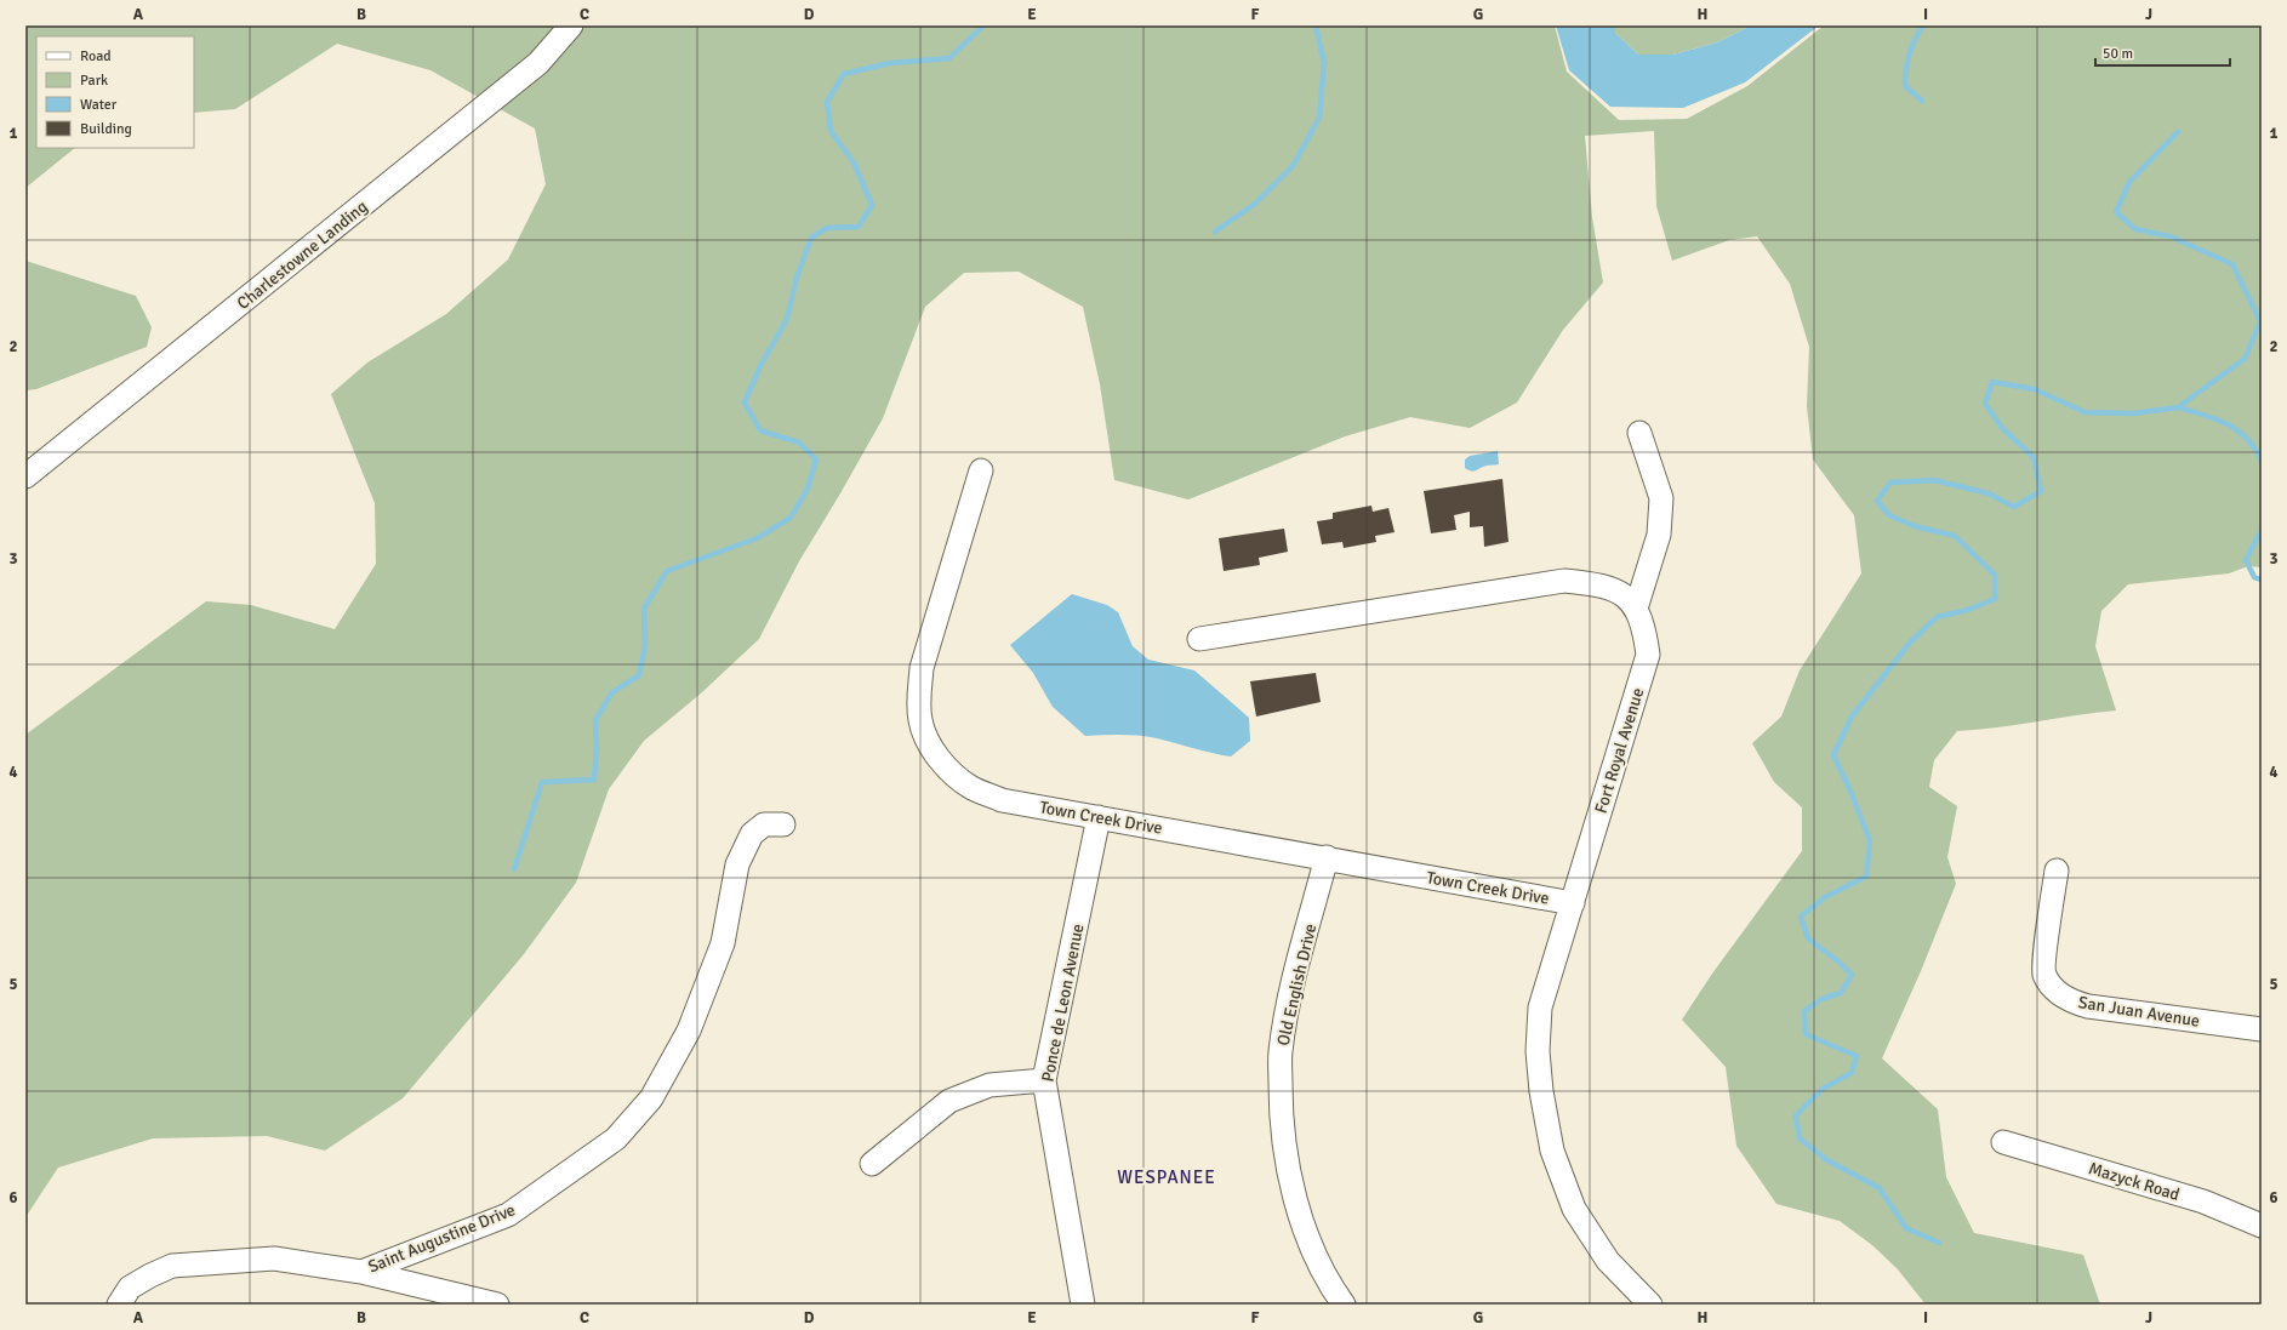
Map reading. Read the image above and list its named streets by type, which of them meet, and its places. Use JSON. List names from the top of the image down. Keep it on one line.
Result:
{"streets":{"street":["Charlestowne Landing","Fort Royal Avenue","Town Creek Drive","Old English Drive","Ponce de Leon Avenue","San Juan Avenue","Mazyck Road","Saint Augustine Drive"]},"crossings":[["Fort Royal Avenue","Town Creek Drive"],["Town Creek Drive","Old English Drive"],["Town Creek Drive","Ponce de Leon Avenue"]],"districts":["WESPANEE"],"legend":["Road","Park","Water","Building"],"scale_bar":"50 m","grid":{"columns":["A","B","C","D","E","F","G","H","I","J"],"rows":["1","2","3","4","5","6"]}}
